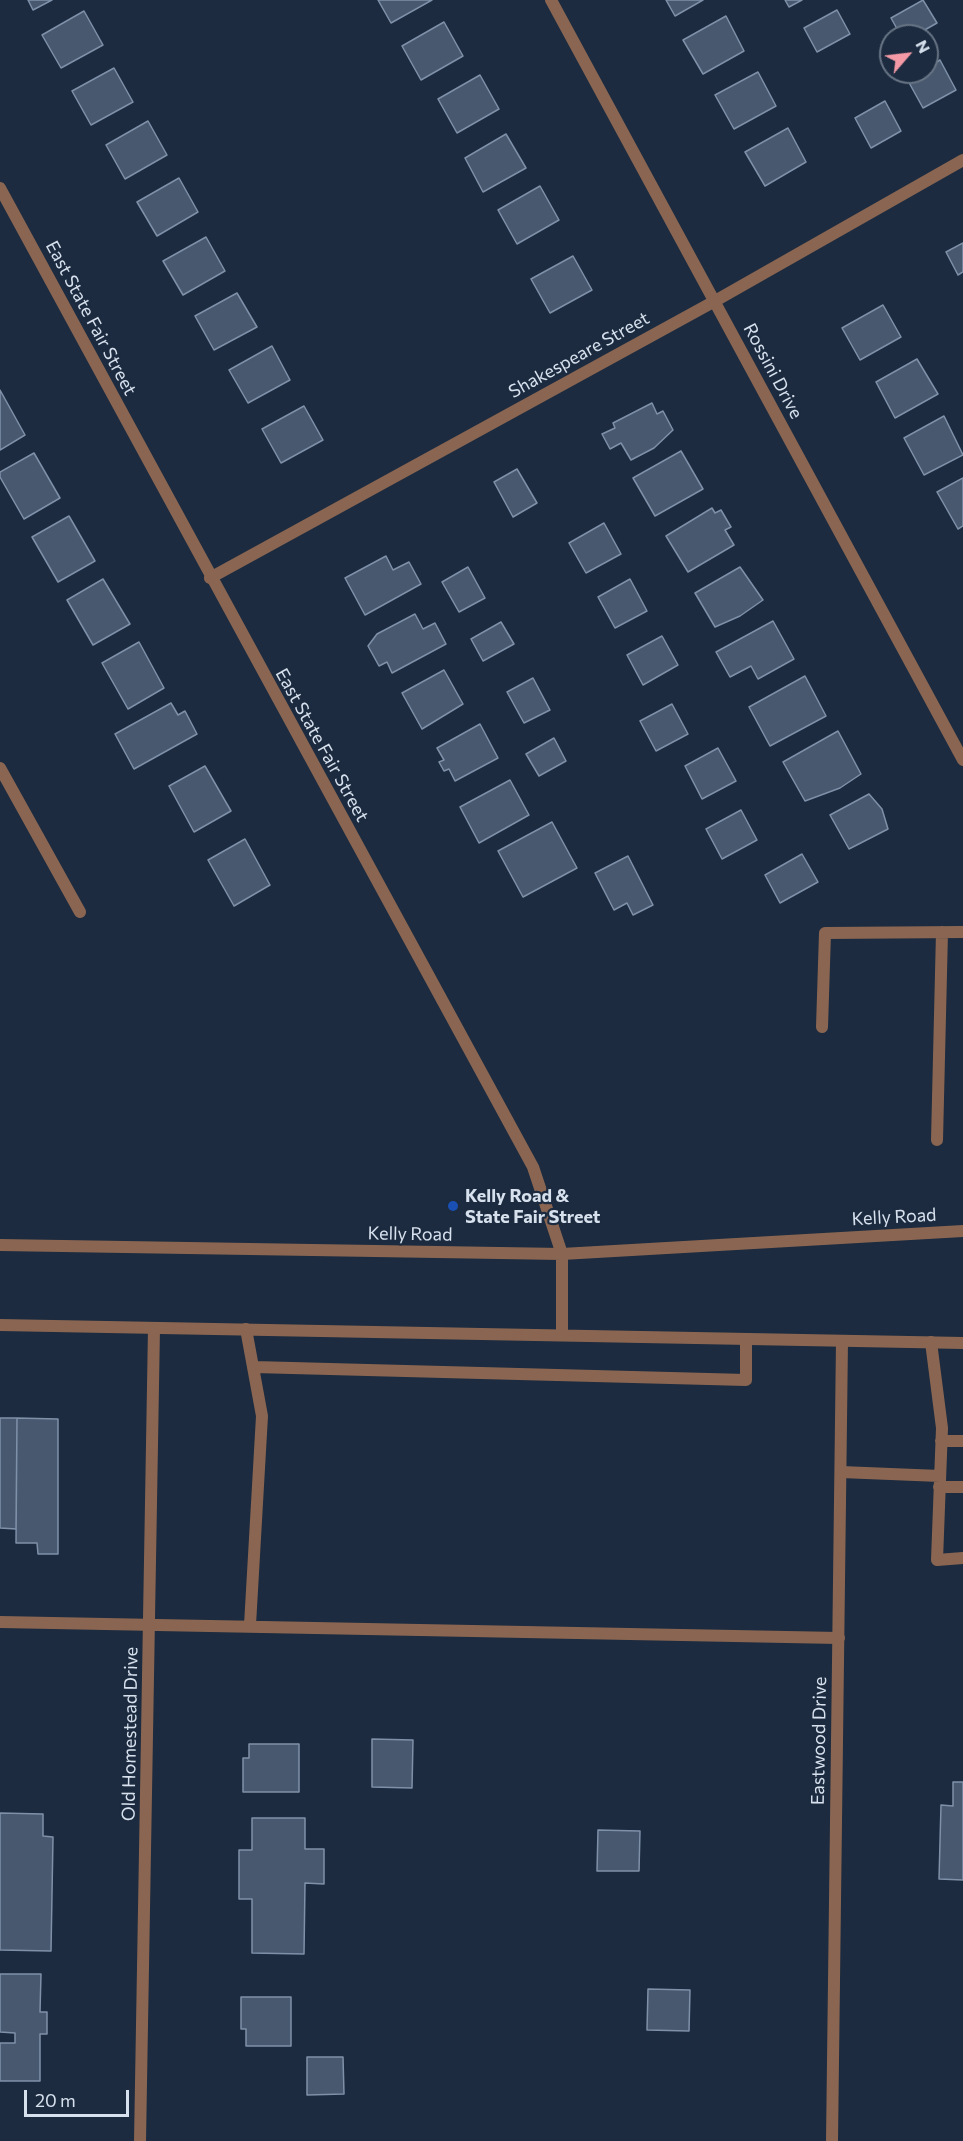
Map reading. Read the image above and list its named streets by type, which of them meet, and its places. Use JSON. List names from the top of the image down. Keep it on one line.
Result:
{"streets":{"street":["East State Fair Street","Shakespeare Street","Rossini Drive","Kelly Road","Old Homestead Drive","Eastwood Drive"]},"crossings":[["East State Fair Street","Shakespeare Street"],["East State Fair Street","Kelly Road"],["Shakespeare Street","Rossini Drive"]],"places":["Kelly Road & State Fair Street"],"scale_bar":"20 m","north":"top right"}
